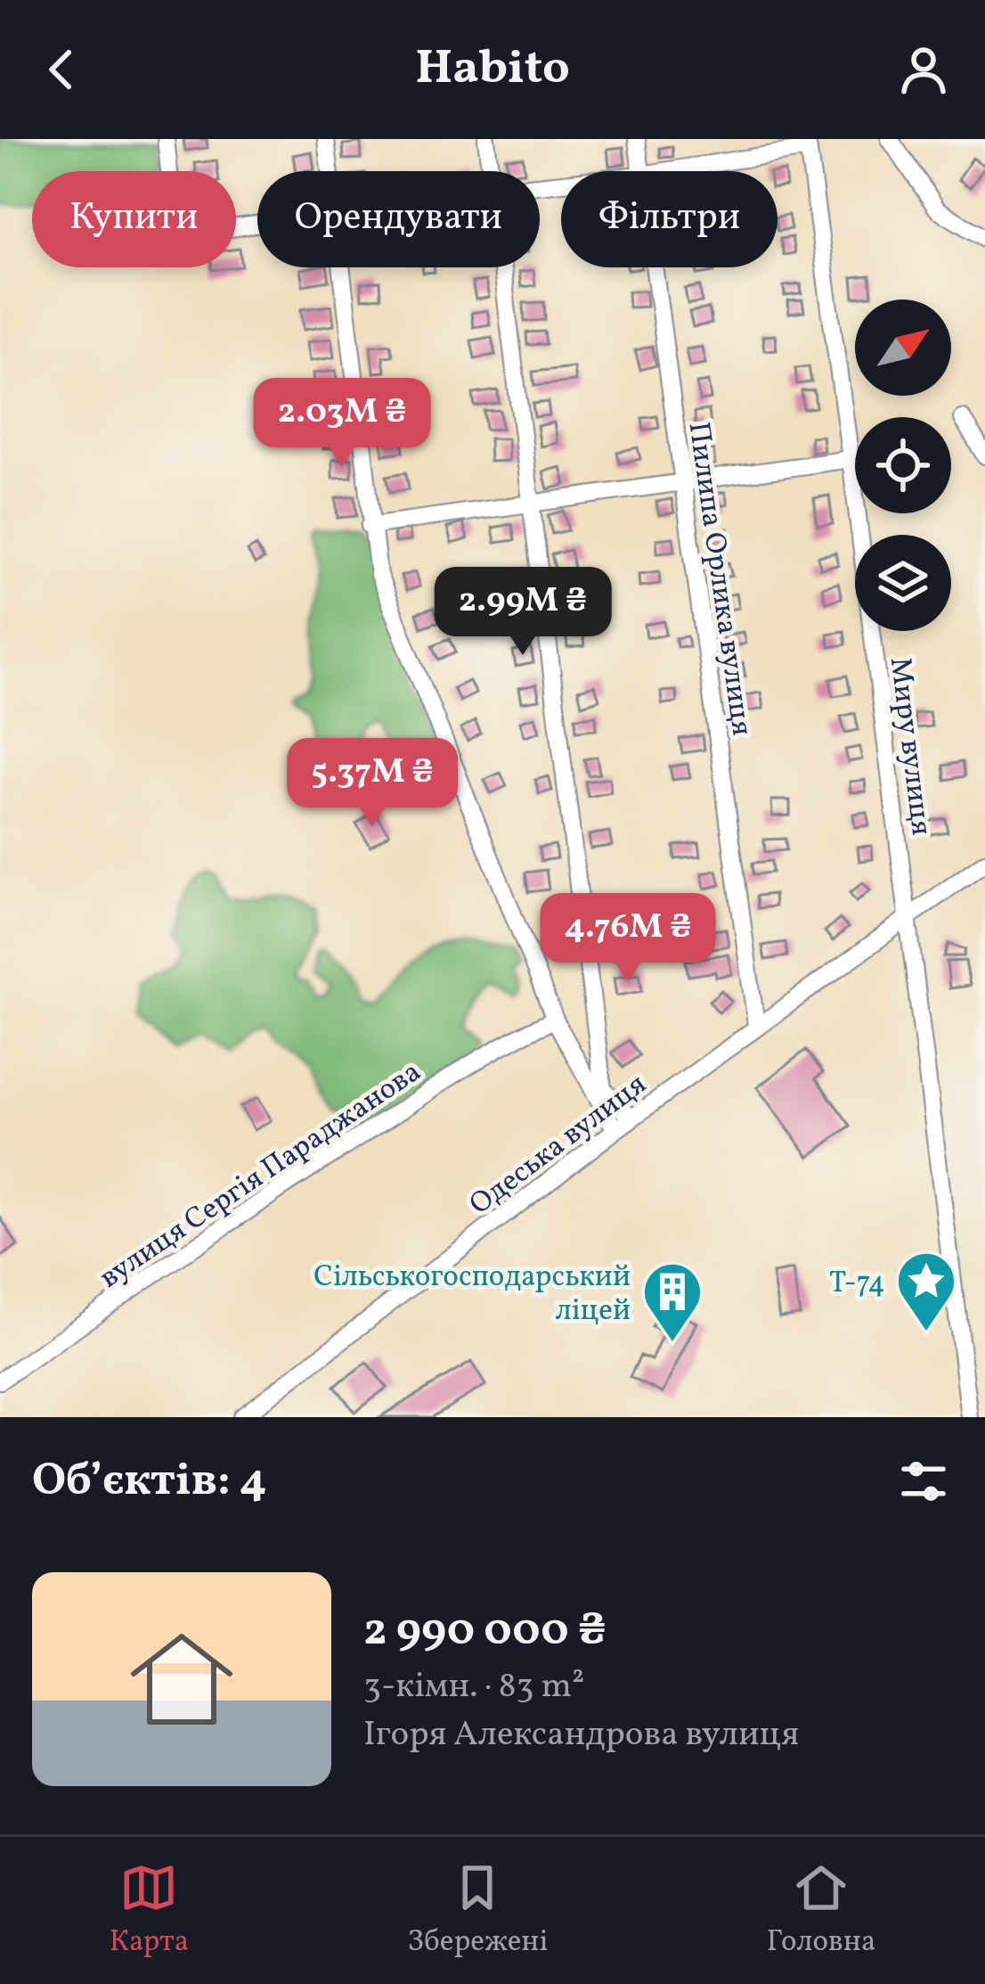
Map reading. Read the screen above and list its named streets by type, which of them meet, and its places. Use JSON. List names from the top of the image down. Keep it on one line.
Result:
{"streets":{"street":["Пилипа Орлика вулиця","Миру вулиця","Одеська вулиця","вулиця Сергія Параджанова"]},"crossings":[["Пилипа Орлика вулиця","Одеська вулиця"],["Миру вулиця","Одеська вулиця"]],"places":{"place":["Т-74"],"building":["Сільськогосподарський ліцей"]},"north":"top right","page":{"header":"Habito","chip":["Купити","Орендувати","Фільтри"],"price":["2.03M ₴","2.99M ₴","5.37M ₴","4.76M ₴"],"heading":"Об’єктів: 4","list":[{"name":"2 990 000 ₴","note":"3-кімн. · 83 m² · Ігоря Александрова вулиця"}],"tabs":["Карта","Збережені","Головна"]}}
